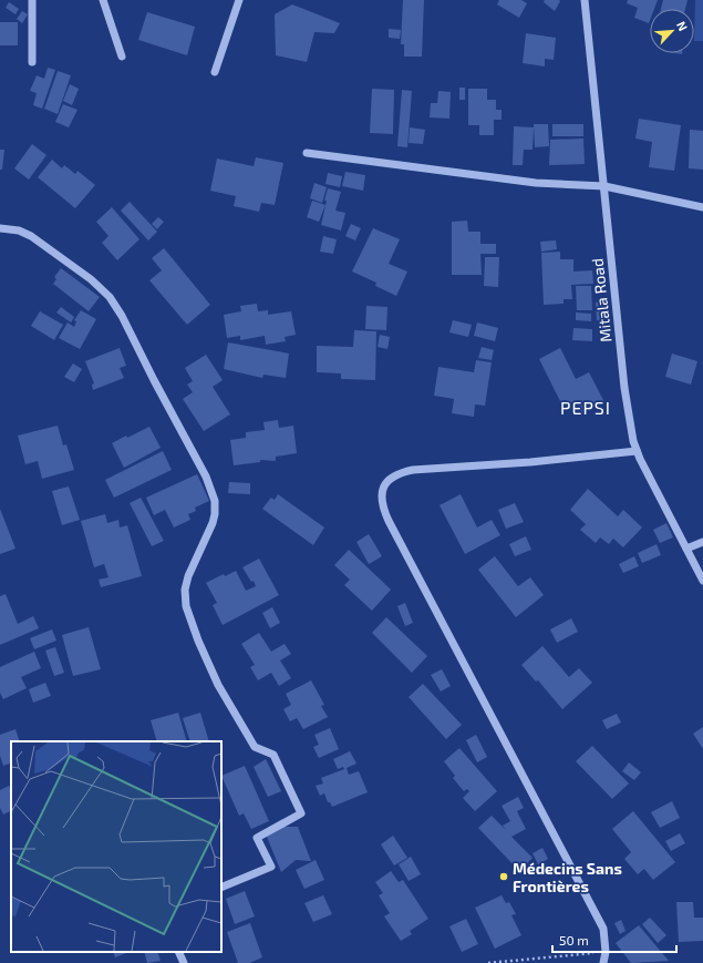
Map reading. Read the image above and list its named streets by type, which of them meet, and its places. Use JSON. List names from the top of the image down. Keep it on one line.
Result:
{"streets":{"street":["Mitala Road"]},"districts":["PEPSI"],"places":["Médecins Sans Frontières"],"scale_bar":"50 m","north":"top right"}
